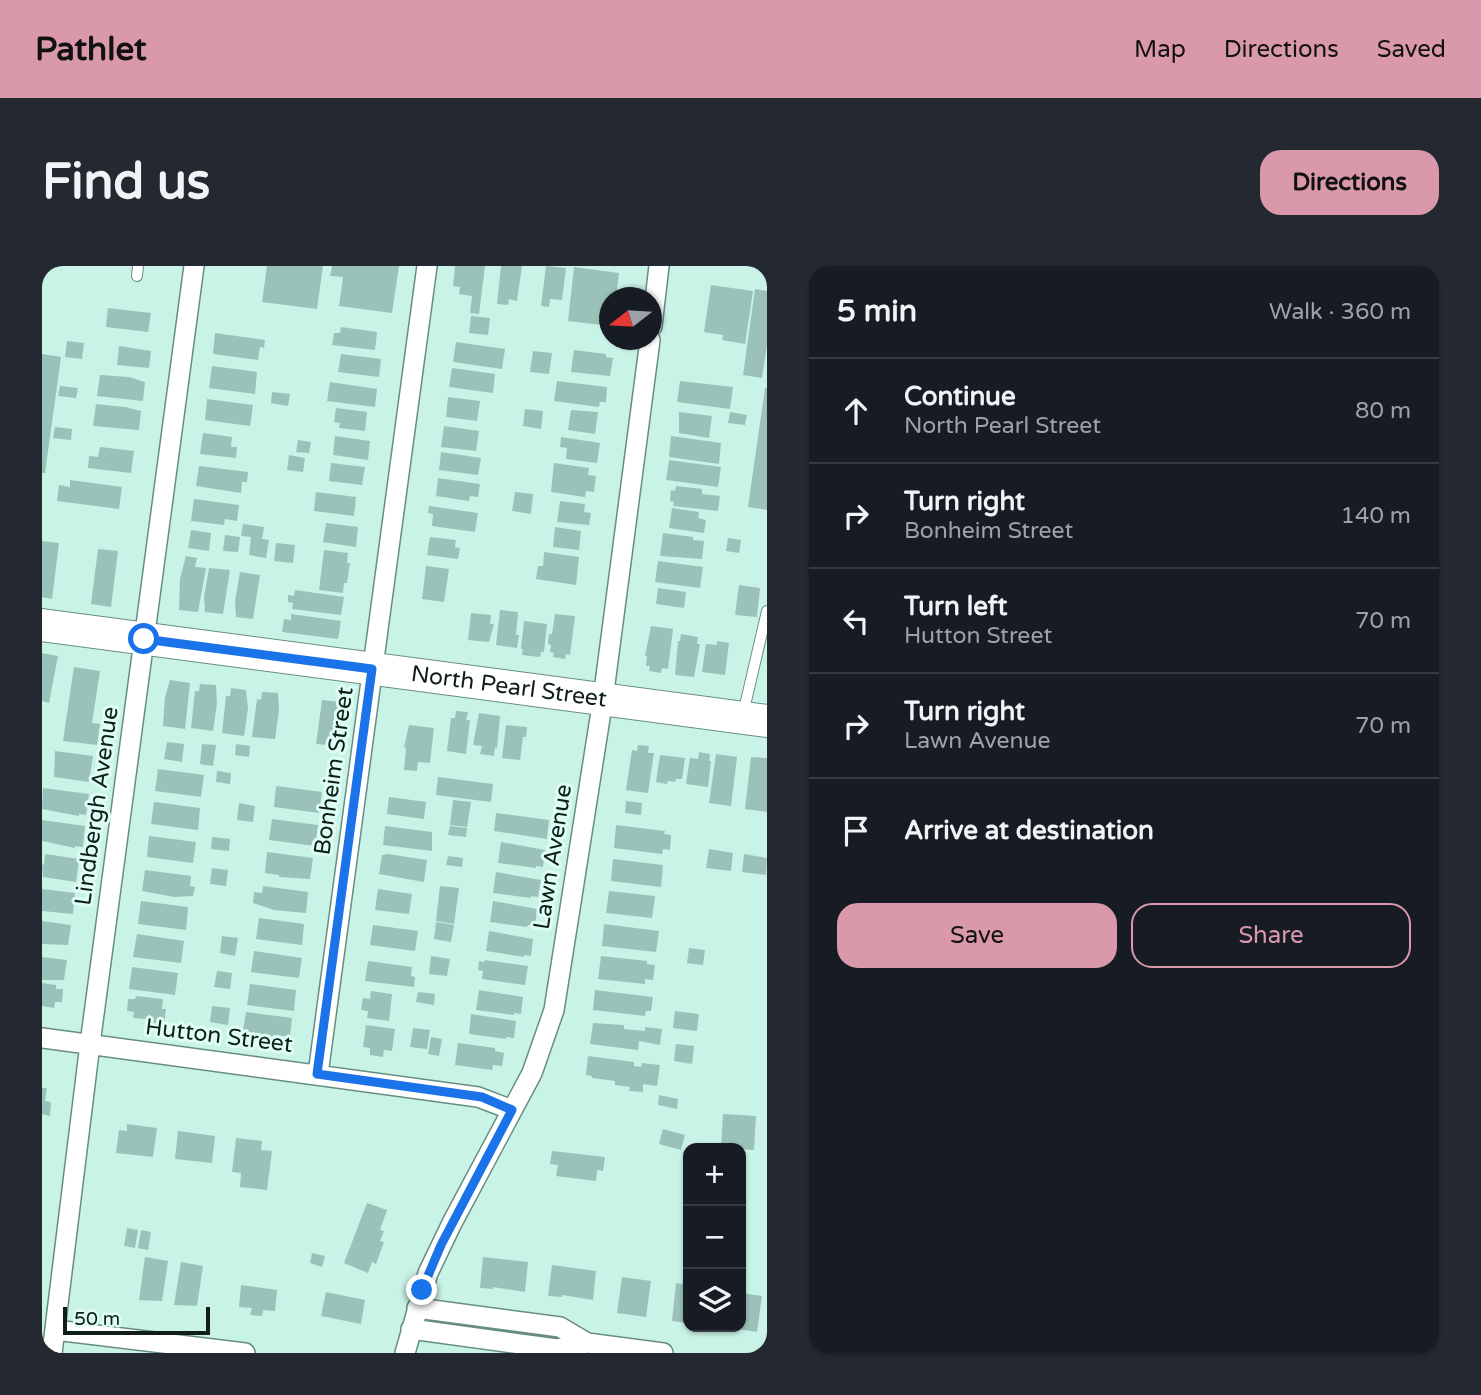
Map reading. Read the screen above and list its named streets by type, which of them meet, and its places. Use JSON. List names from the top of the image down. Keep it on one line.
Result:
{"streets":{"main road":["North Pearl Street"],"street":["Bonheim Street","Lindbergh Avenue","Lawn Avenue","Hutton Street"]},"crossings":[["North Pearl Street","Bonheim Street"],["North Pearl Street","Lindbergh Avenue"],["North Pearl Street","Lawn Avenue"],["Bonheim Street","Hutton Street"],["Lindbergh Avenue","Hutton Street"],["Lawn Avenue","Hutton Street"]],"scale_bar":"50 m","north":"left","page":{"header":"Pathlet","nav":["Map","Directions","Saved"],"buttons":["Directions",["Save","Share"]],"title":"Find us","heading":["5 min","Walk · 360 m"],"list":[["Continue","North Pearl Street","80 m"],["Turn right","Bonheim Street","140 m"],["Turn left","Hutton Street","70 m"],["Turn right","Lawn Avenue","70 m"],"Arrive at destination"],"map_buttons":["+","−"],"scale":"50 m"}}
